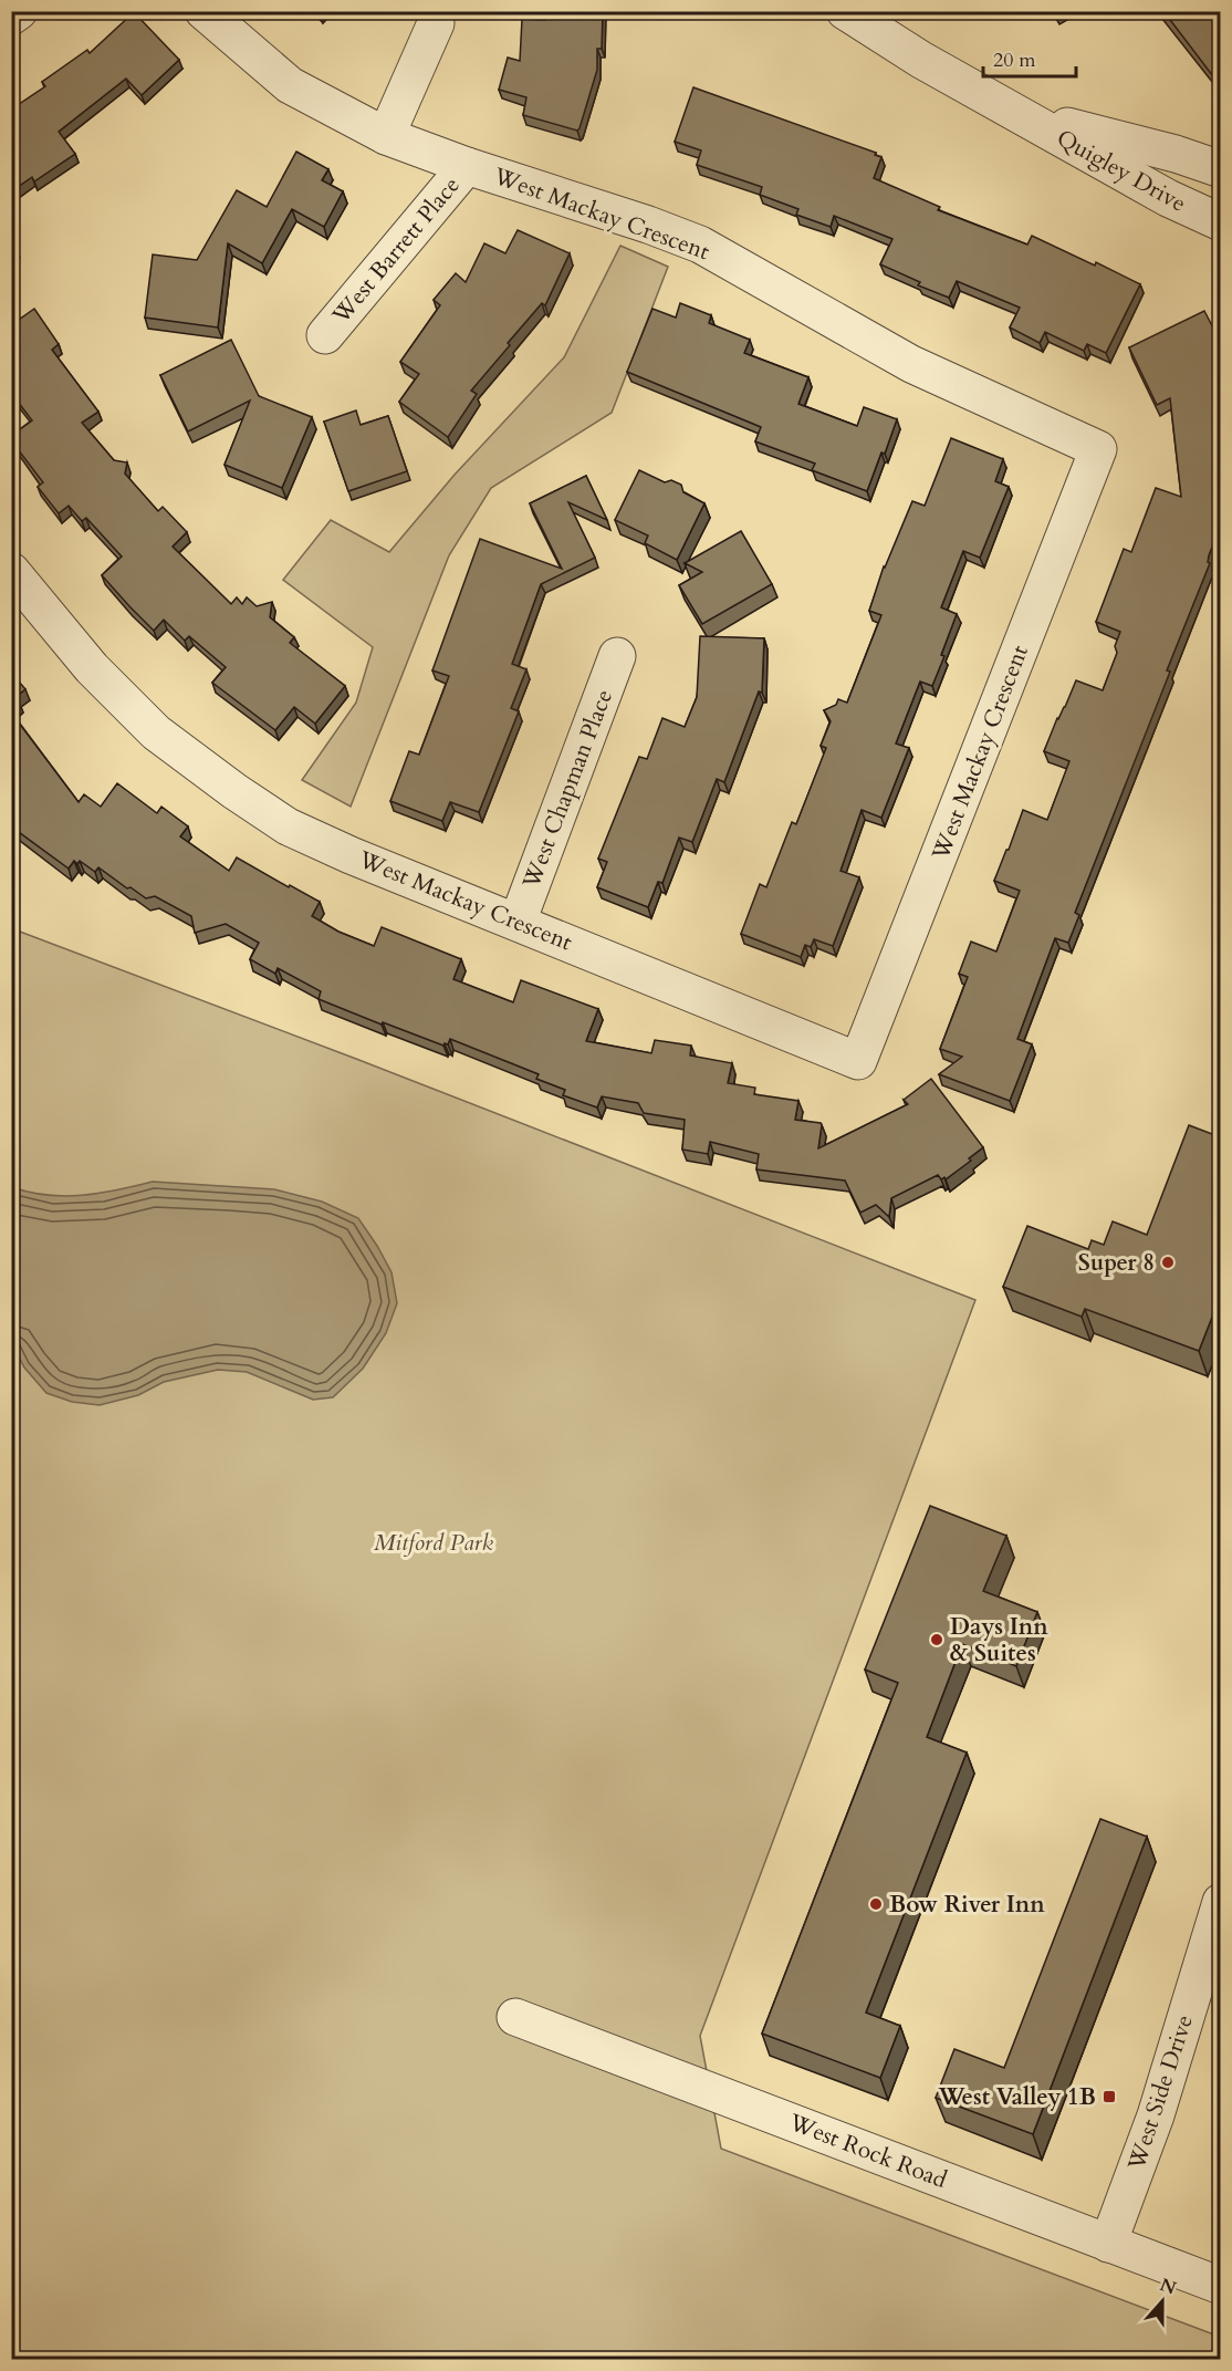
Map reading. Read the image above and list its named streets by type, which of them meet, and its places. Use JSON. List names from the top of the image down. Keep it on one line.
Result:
{"streets":{"street":["Quigley Drive","West Mackay Crescent","West Barrett Place","West Chapman Place","West Side Drive","West Rock Road"]},"crossings":[["West Mackay Crescent","West Barrett Place"],["West Mackay Crescent","West Chapman Place"],["West Side Drive","West Rock Road"]],"parks":["Mitford Park"],"places":{"other":["Super 8","Days Inn & Suites","Bow River Inn"],"transit":["West Valley 1B"]},"scale_bar":"20 m","north":"top"}
